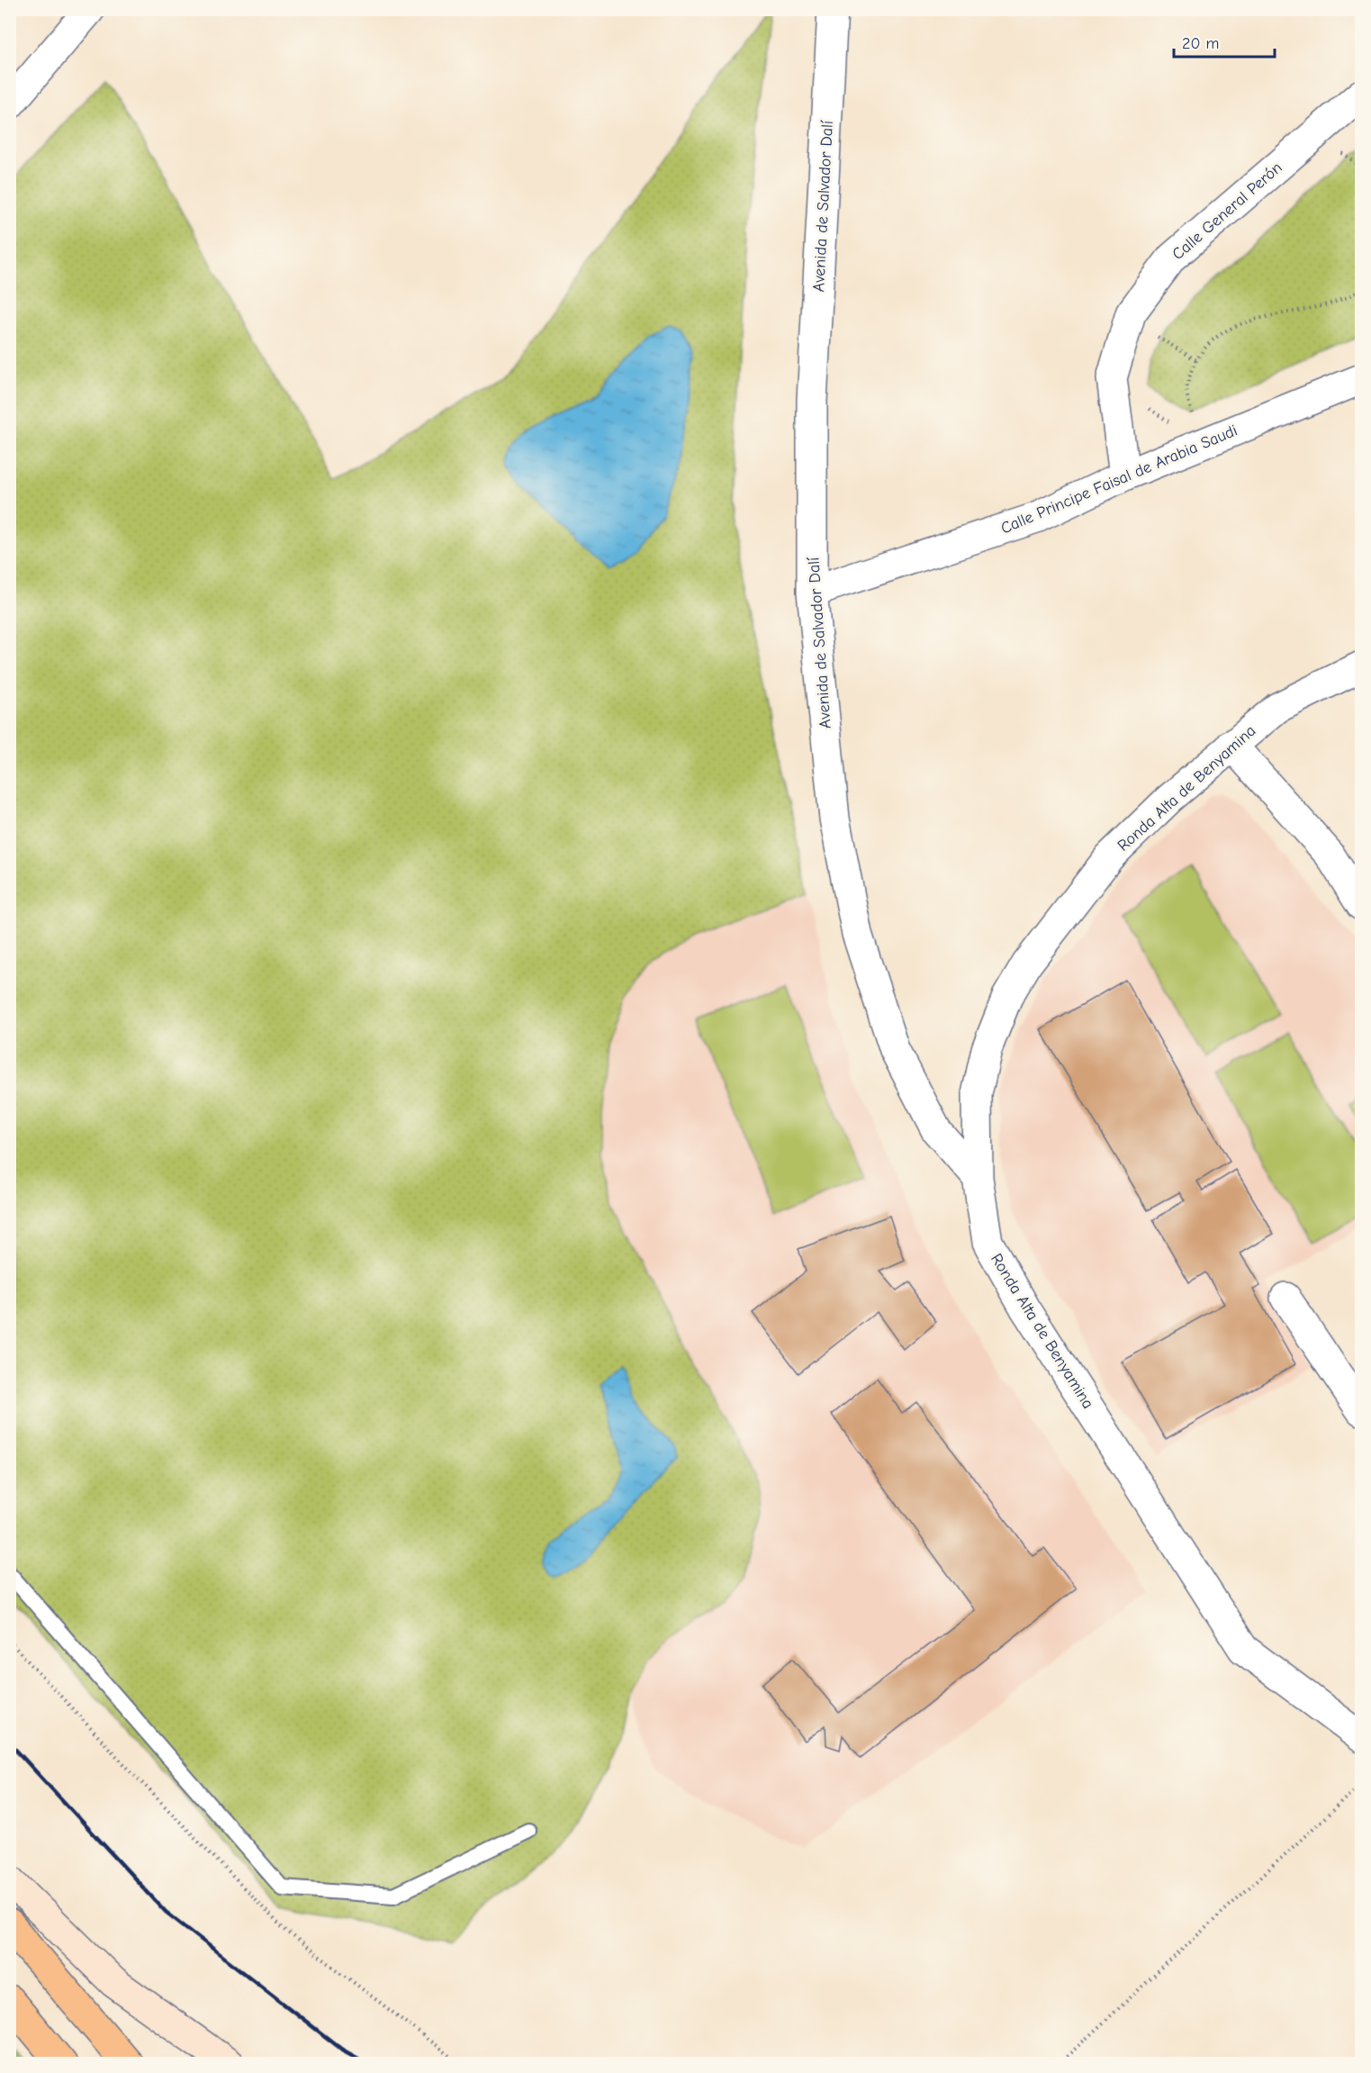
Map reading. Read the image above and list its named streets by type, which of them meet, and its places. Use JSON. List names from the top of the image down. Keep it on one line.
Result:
{"streets":{"street":["Avenida de Salvador Dalí","Calle General Perón","Calle Principe Faisal de Arabia Saudi","Ronda Alta de Benyamina"]},"crossings":[["Avenida de Salvador Dalí","Calle Principe Faisal de Arabia Saudi"],["Avenida de Salvador Dalí","Ronda Alta de Benyamina"],["Calle General Perón","Calle Principe Faisal de Arabia Saudi"]],"scale_bar":"20 m"}
